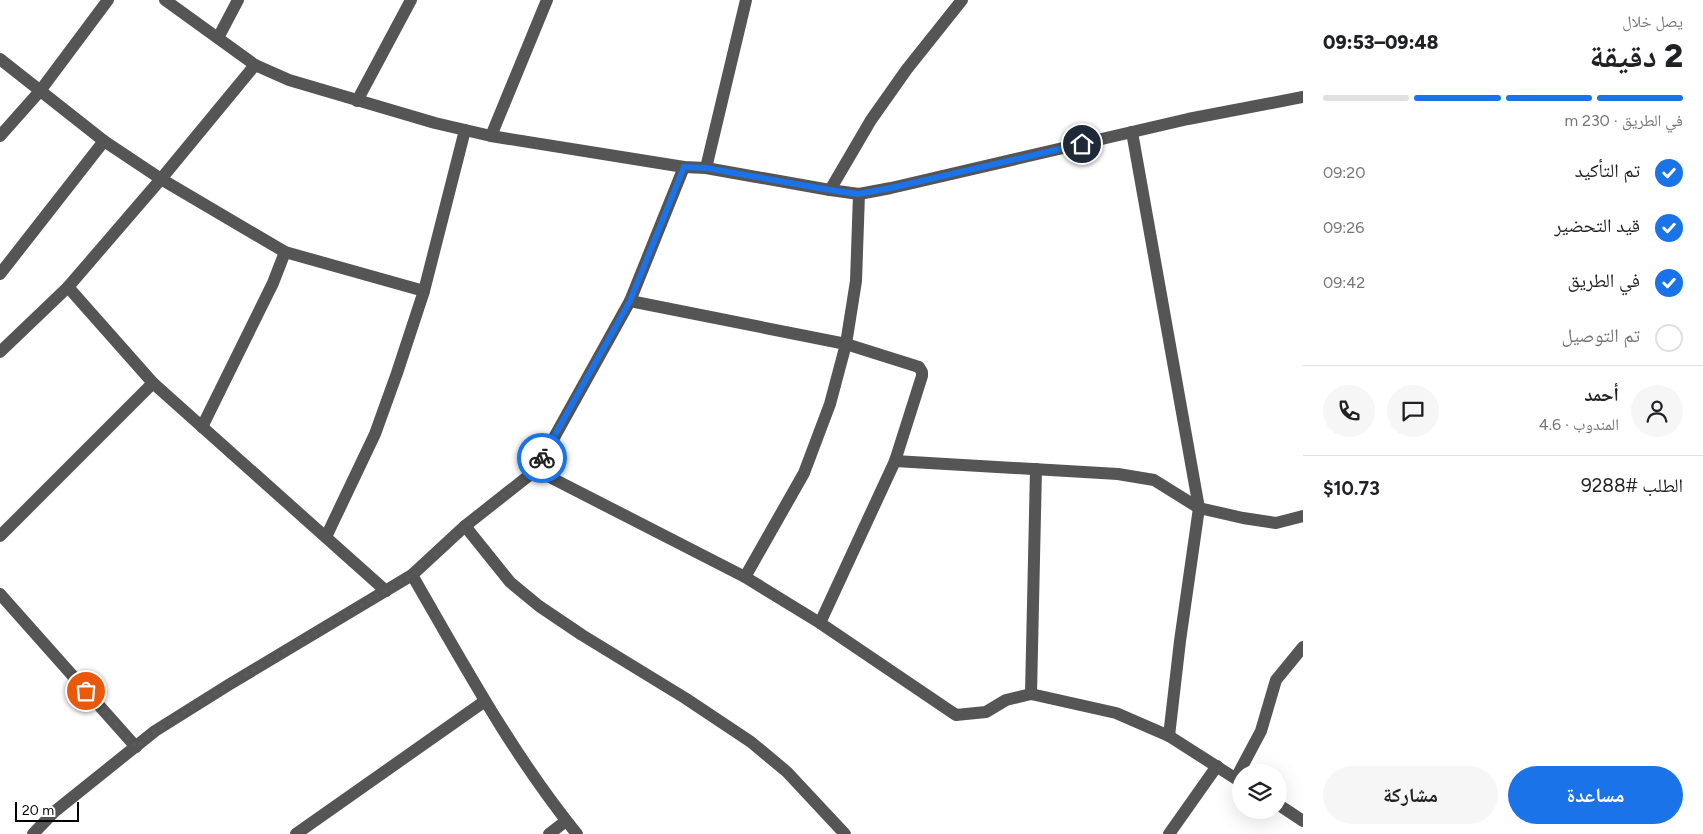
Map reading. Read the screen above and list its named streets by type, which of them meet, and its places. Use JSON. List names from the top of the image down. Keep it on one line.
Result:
{"scale_bar":"20 m","page":{"heading":["2 دقيقة","يصل خلال","09:48–09:53"],"panel":["أحمد","المندوب · 4.6","الطلب #9288","$10.73"],"bar":"في الطريق · 230 m","list":[["تم التأكيد","09:20"],["قيد التحضير","09:26"],["في الطريق","09:42"],"تم التوصيل"],"buttons":["مساعدة","مشاركة"],"scale":"20 m"}}
